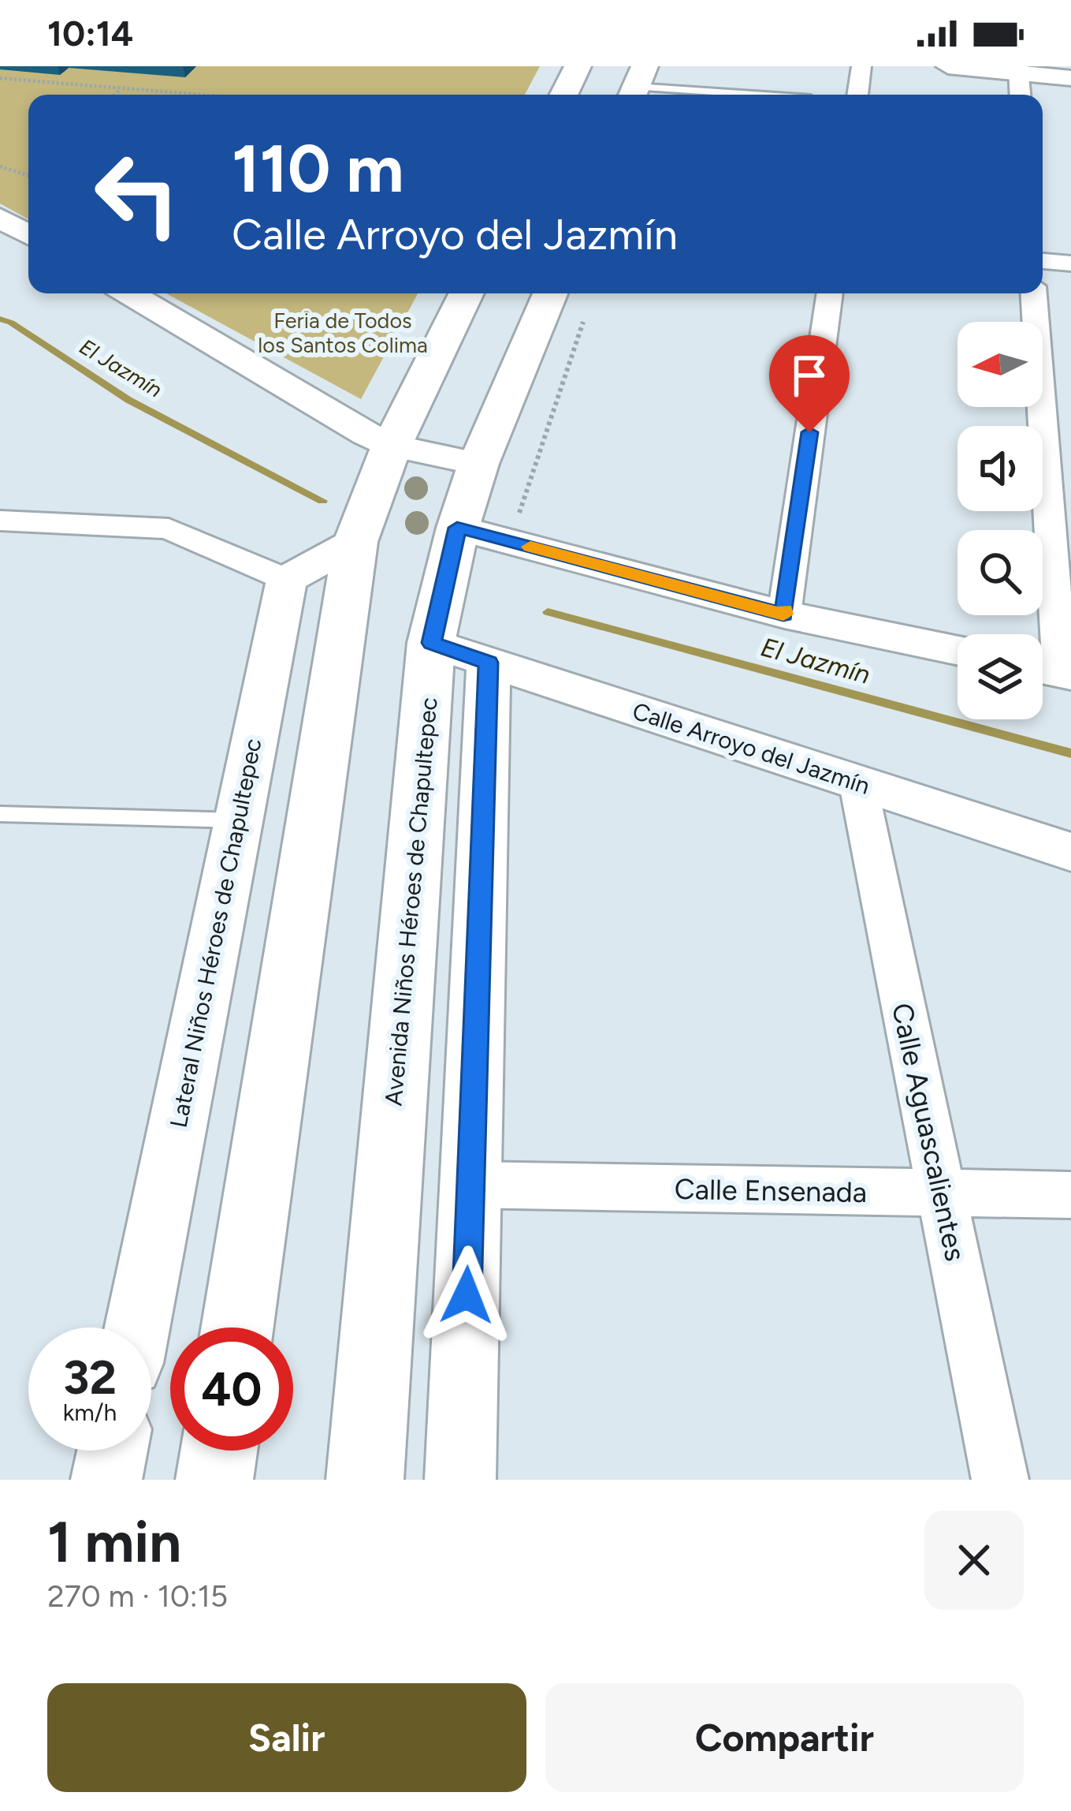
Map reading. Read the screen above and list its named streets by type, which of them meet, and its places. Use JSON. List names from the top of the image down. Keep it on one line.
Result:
{"streets":{"main road":["Avenida Niños Héroes de Chapultepec"],"street":["Calle Arroyo del Jazmín","Lateral Niños Héroes de Chapultepec","Calle Aguascalientes","Calle Ensenada"]},"crossings":[["Calle Arroyo del Jazmín","Avenida Niños Héroes de Chapultepec"],["Calle Arroyo del Jazmín","Calle Aguascalientes"],["Calle Aguascalientes","Calle Ensenada"]],"water":["El Jazmín"],"parks":["Feria de Todos los Santos Colima"],"north":"left","page":{"status":"10:14","turn":["110 m","Calle Arroyo del Jazmín"],"speed":"32 km/h","limit":"40","heading":["1 min","270 m · 10:15"],"buttons":["Salir","Compartir"]}}
